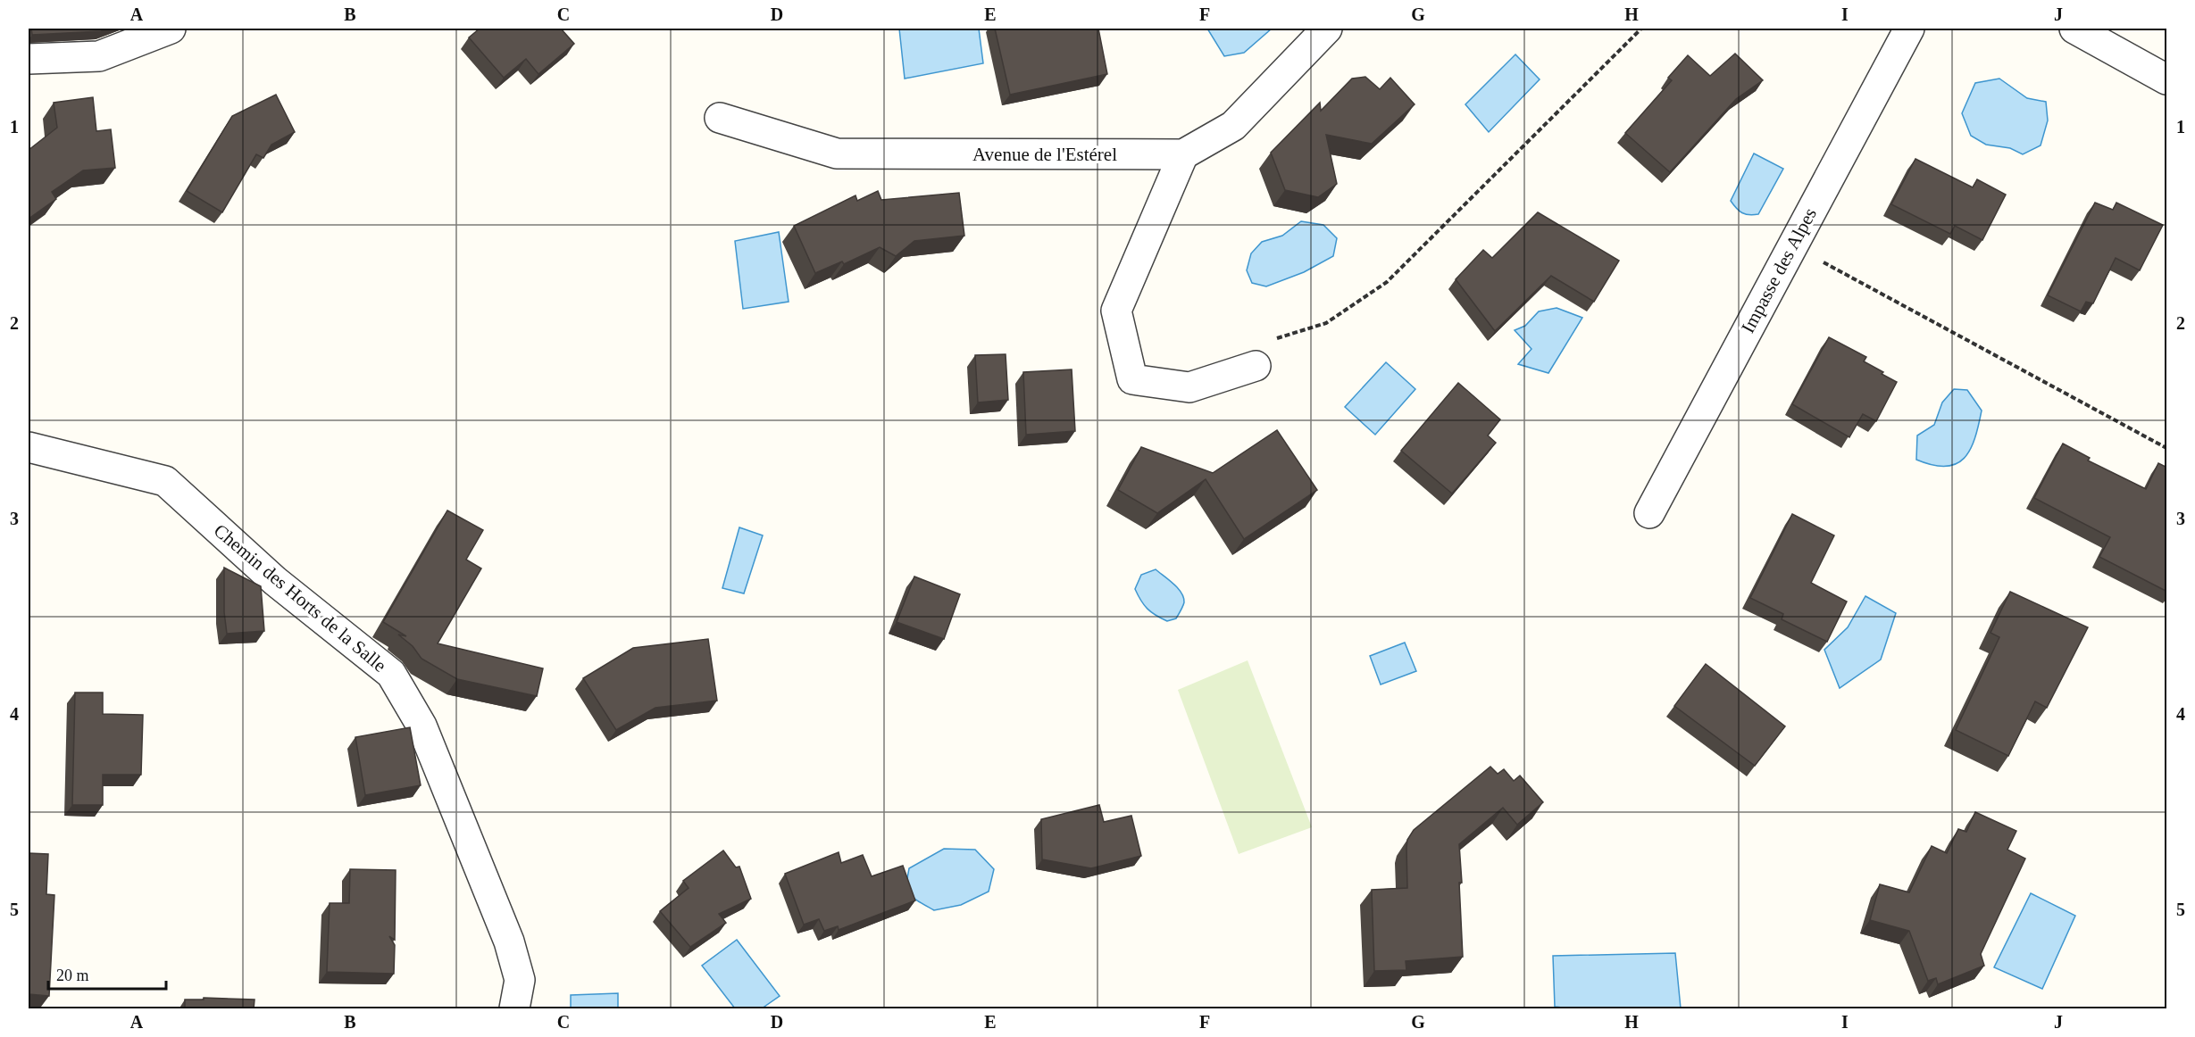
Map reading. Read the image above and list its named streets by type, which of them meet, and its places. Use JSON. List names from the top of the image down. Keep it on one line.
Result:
{"streets":{"street":["Avenue de l'Estérel","Impasse des Alpes","Chemin des Horts de la Salle"]},"scale_bar":"20 m","grid":{"columns":["A","B","C","D","E","F","G","H","I","J"],"rows":["1","2","3","4","5"]}}
